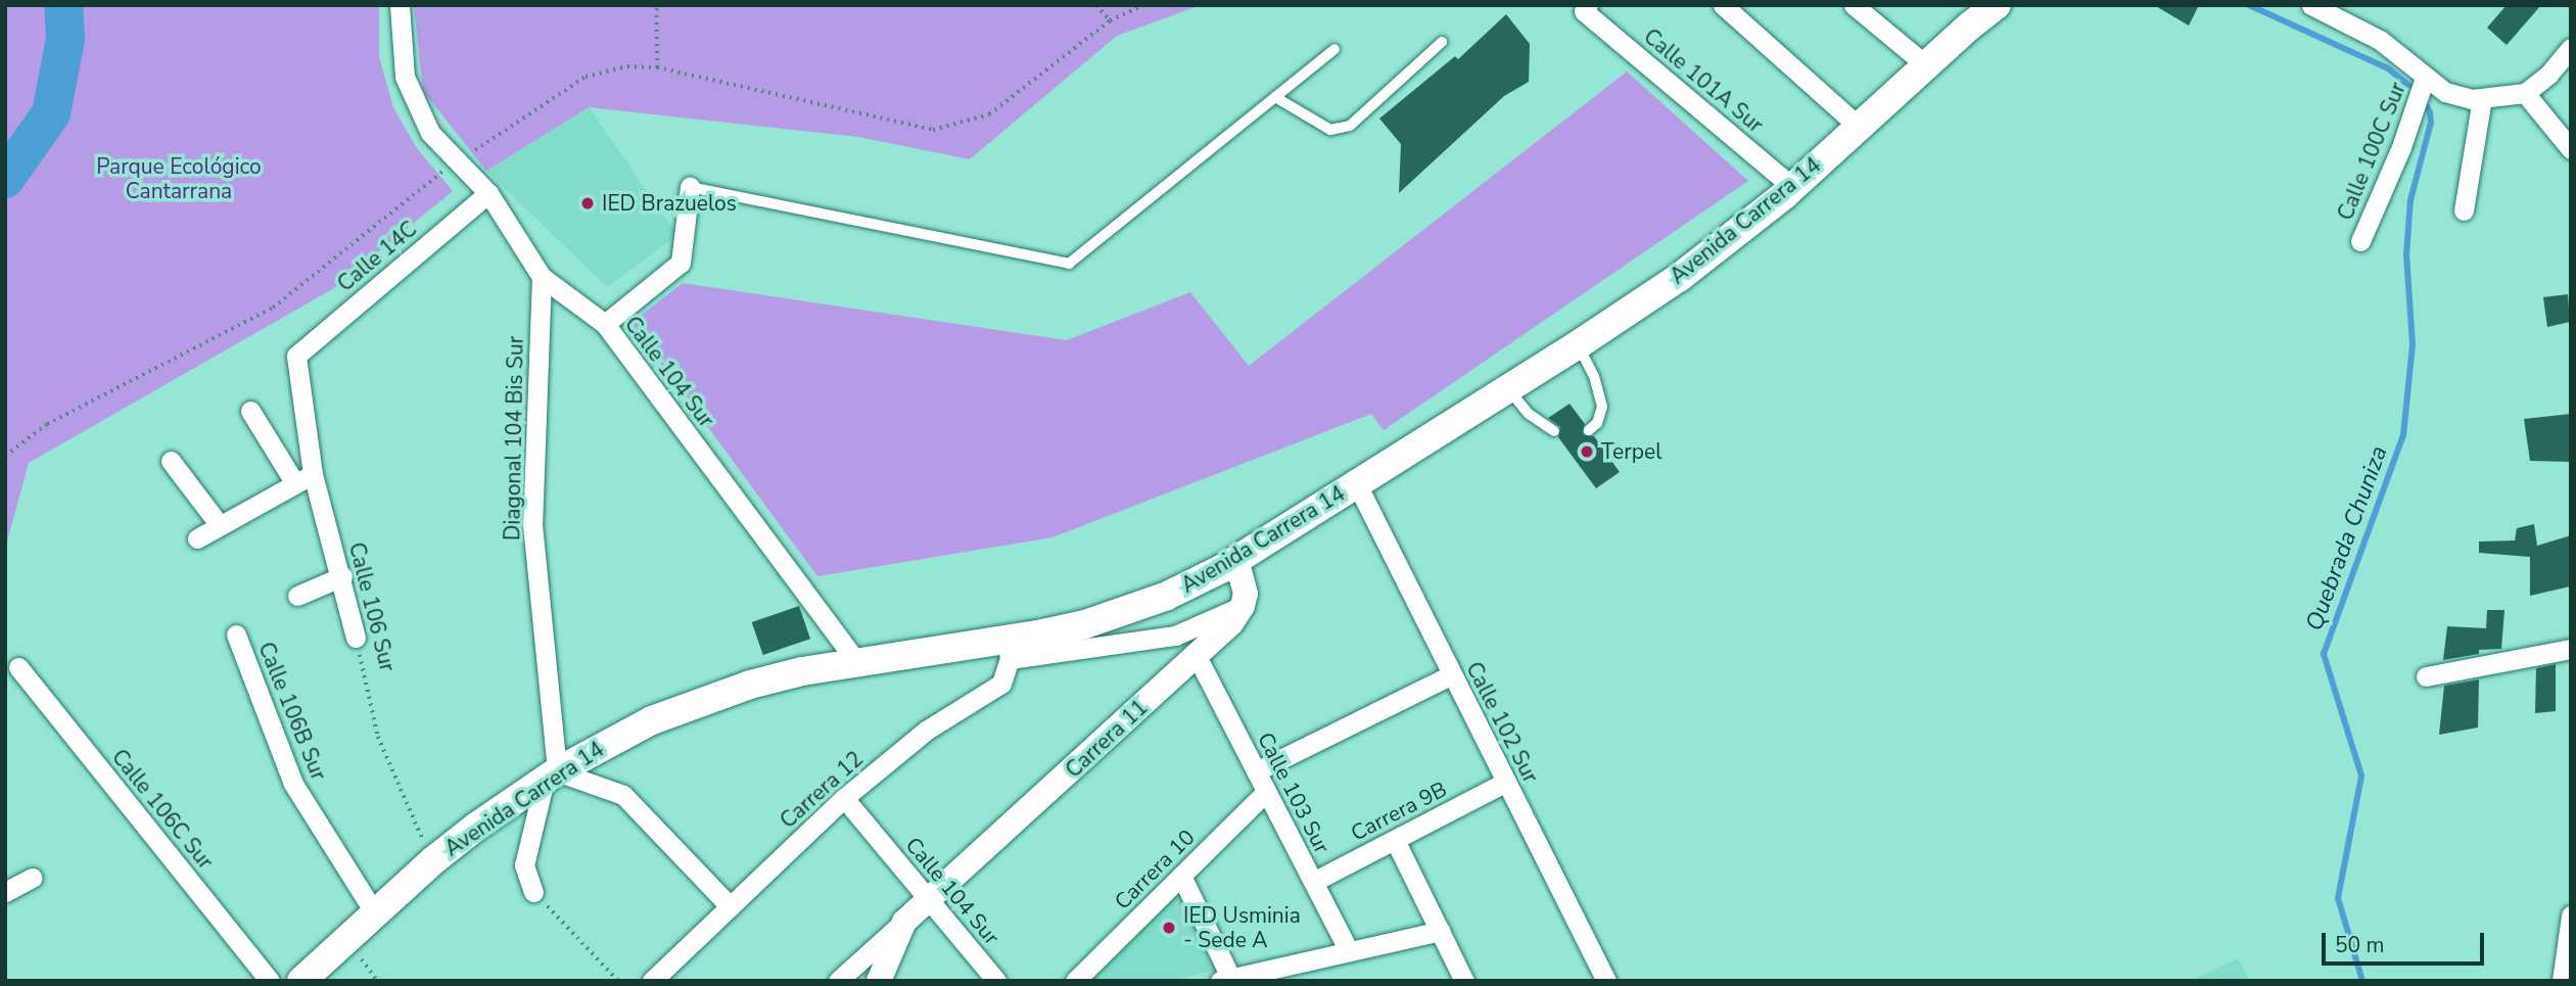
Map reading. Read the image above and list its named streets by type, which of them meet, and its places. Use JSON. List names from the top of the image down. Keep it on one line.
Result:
{"streets":{"main road":["Avenida Carrera 14"],"street":["Calle 101A Sur","Calle 100C Sur","Calle 14C","Calle 104 Sur","Diagonal 104 Bis Sur","Calle 106 Sur","Calle 106B Sur","Calle 102 Sur","Carrera 11","Carrera 12","Calle 103 Sur","Calle 106C Sur","Carrera 9B","Carrera 10"]},"crossings":[["Calle 101A Sur","Avenida Carrera 14"],["Avenida Carrera 14","Calle 104 Sur"],["Avenida Carrera 14","Diagonal 104 Bis Sur"],["Avenida Carrera 14","Calle 106 Sur"],["Avenida Carrera 14","Calle 106B Sur"],["Avenida Carrera 14","Calle 102 Sur"],["Avenida Carrera 14","Carrera 12"],["Calle 14C","Calle 104 Sur"],["Calle 14C","Calle 106 Sur"],["Calle 104 Sur","Diagonal 104 Bis Sur"],["Calle 104 Sur","Carrera 11"],["Calle 104 Sur","Carrera 12"],["Calle 102 Sur","Carrera 9B"],["Carrera 11","Calle 103 Sur"],["Calle 103 Sur","Carrera 9B"],["Calle 103 Sur","Carrera 10"]],"water":["Quebrada Chuniza"],"parks":["Parque Ecológico Cantarrana"],"places":["IED Brazuelos","Terpel","IED Usminia - Sede A"],"scale_bar":"50 m"}
